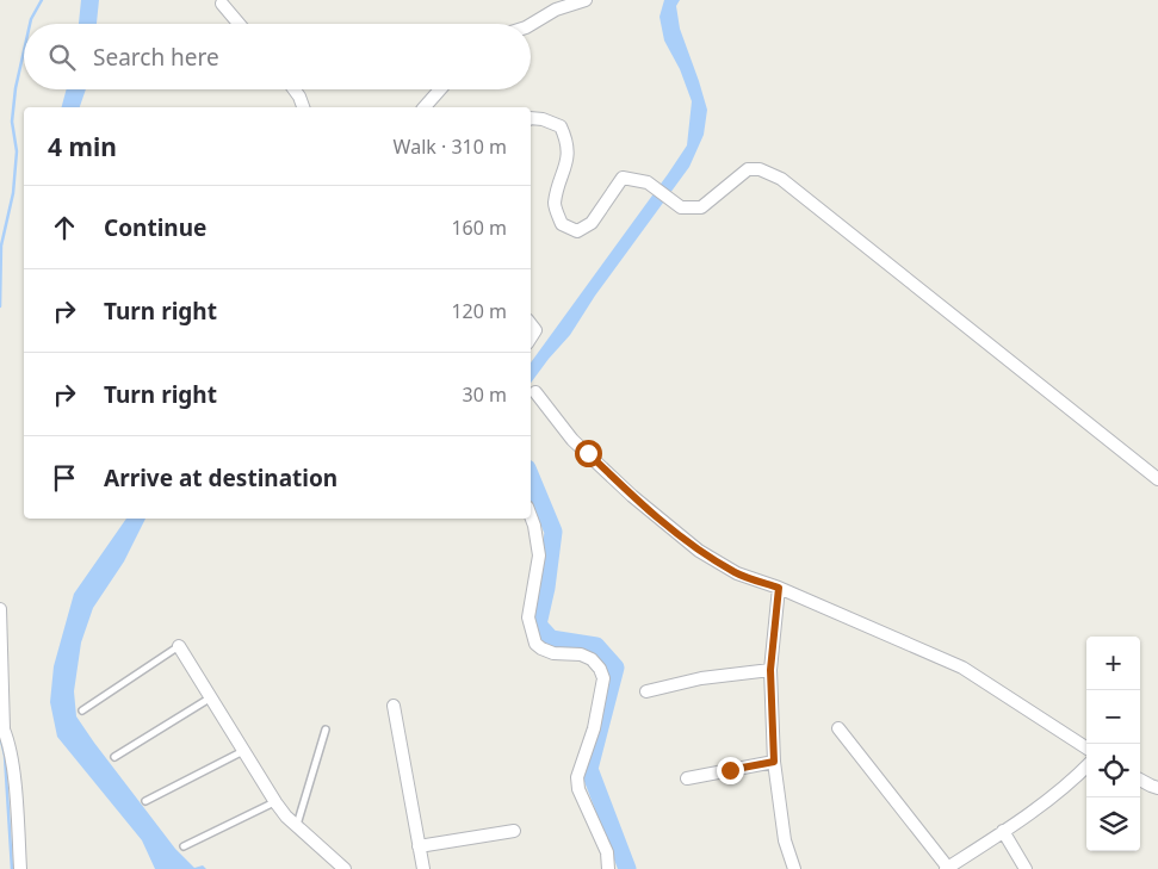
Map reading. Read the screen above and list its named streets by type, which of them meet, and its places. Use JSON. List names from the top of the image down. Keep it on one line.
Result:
{"page":{"search":"Search here","heading":["4 min","Walk · 310 m"],"list":[["Continue","160 m"],["Turn right","120 m"],["Turn right","30 m"],"Arrive at destination"],"map_buttons":["+","−"]}}
